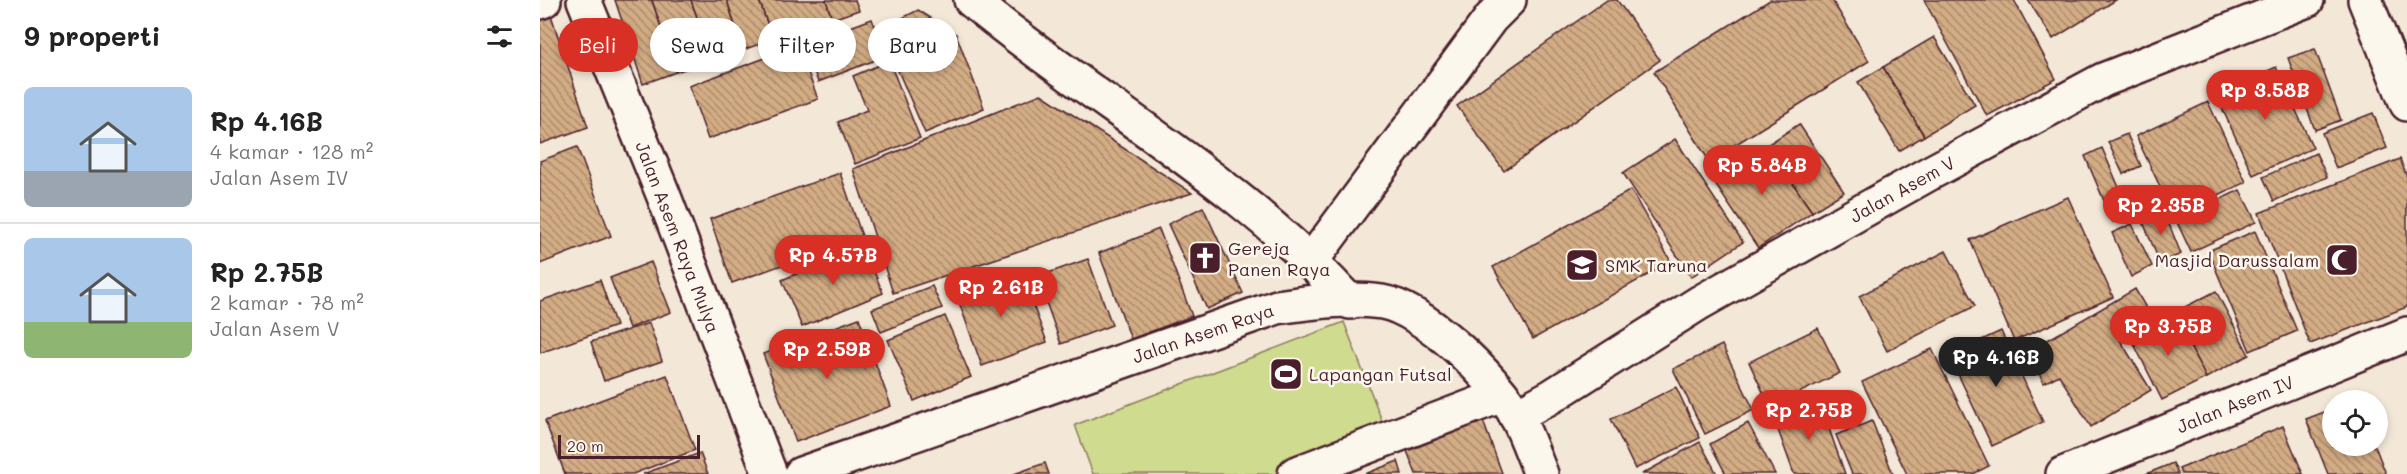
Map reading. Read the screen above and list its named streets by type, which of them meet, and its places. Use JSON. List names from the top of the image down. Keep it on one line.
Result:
{"streets":{"street":["Jalan Asem V","Jalan Asem Raya Mulya","Jalan Asem Raya","Jalan Asem IV"]},"crossings":[["Jalan Asem V","Jalan Asem Raya"]],"places":{"church":["Gereja Panen Raya"],"mosque":["Masjid Darussalam"],"school or university":["SMK Taruna"],"sports":["Lapangan Futsal"]},"scale_bar":"20 m","page":{"heading":"9 properti","chip":["Beli","Sewa","Filter","Baru"],"price":["Rp 3.58B","Rp 5.84B","Rp 2.35B","Rp 4.57B","Rp 2.61B","Rp 3.75B","Rp 2.59B","Rp 4.16B","Rp 2.75B"],"list":[{"name":"Rp 4.16B","note":"4 kamar · 128 m² · Jalan Asem IV"},{"name":"Rp 2.75B","note":"2 kamar · 78 m² · Jalan Asem V"}],"scale":"20 m"}}
